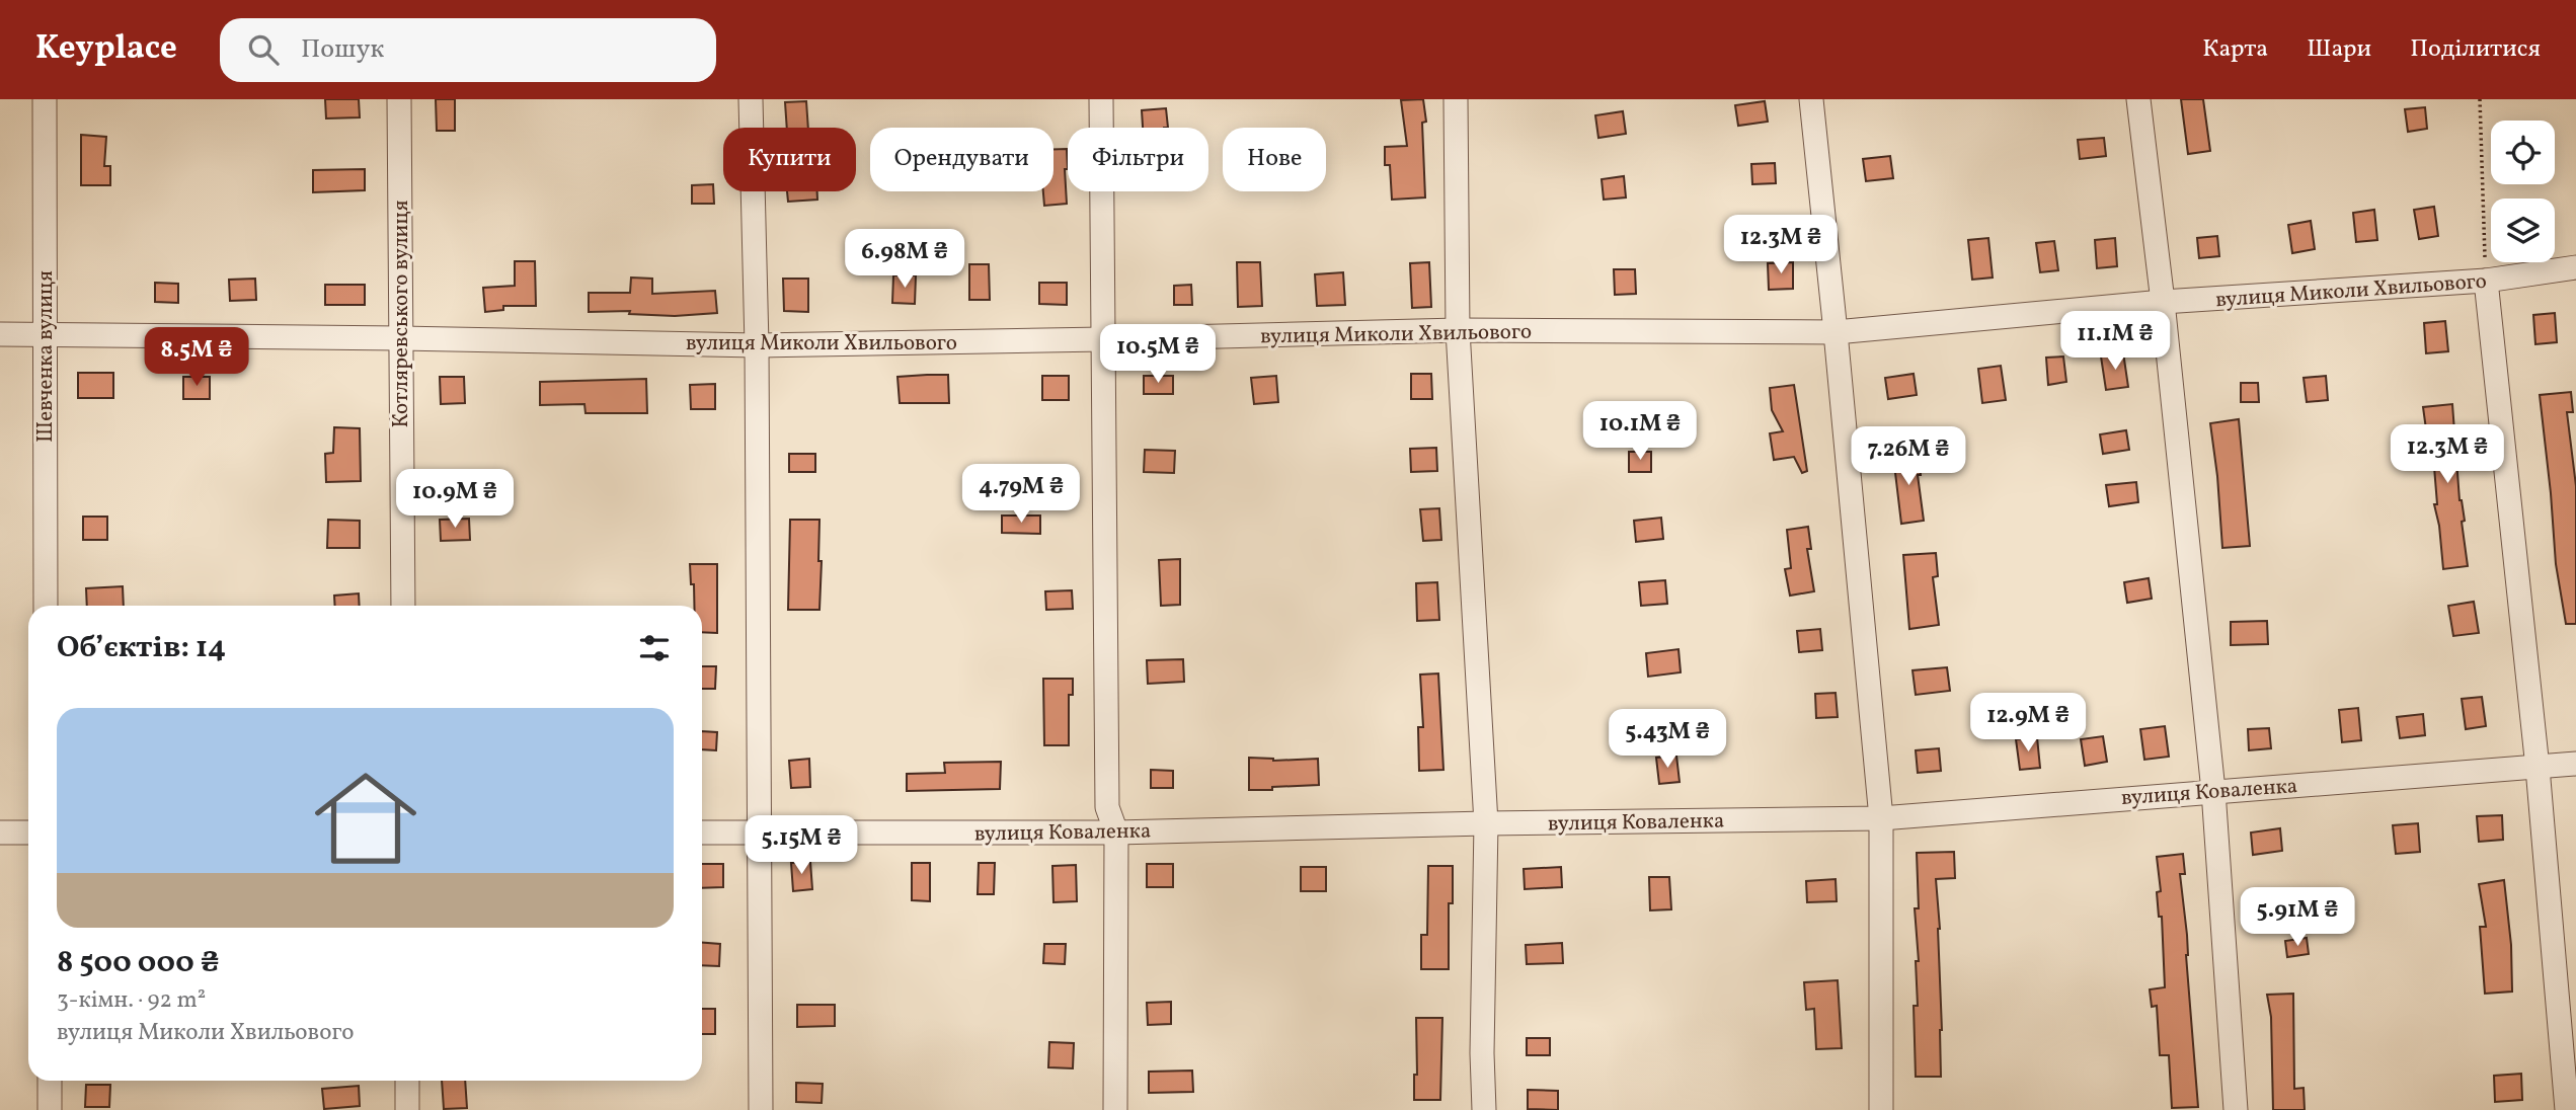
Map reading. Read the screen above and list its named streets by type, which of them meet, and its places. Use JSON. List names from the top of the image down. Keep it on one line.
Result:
{"streets":{"street":["вулиця Миколи Хвильового","Котляревського вулиця","Шевченка вулиця","вулиця Коваленка"]},"crossings":[["вулиця Миколи Хвильового","Котляревського вулиця"],["вулиця Миколи Хвильового","Шевченка вулиця"]],"page":{"header":"Keyplace","search":"Пошук","nav":["Карта","Шари","Поділитися"],"chip":["Купити","Орендувати","Фільтри","Нове"],"price":["12.3M ₴","6.98M ₴","11.1M ₴","10.5M ₴","8.5M ₴","10.1M ₴","12.3M ₴","7.26M ₴","4.79M ₴","10.9M ₴","12.9M ₴","5.43M ₴","5.15M ₴","5.91M ₴"],"heading":"Об’єктів: 14","list":[{"name":"8 500 000 ₴","note":"3-кімн. · 92 m² · вулиця Миколи Хвильового"}]}}
